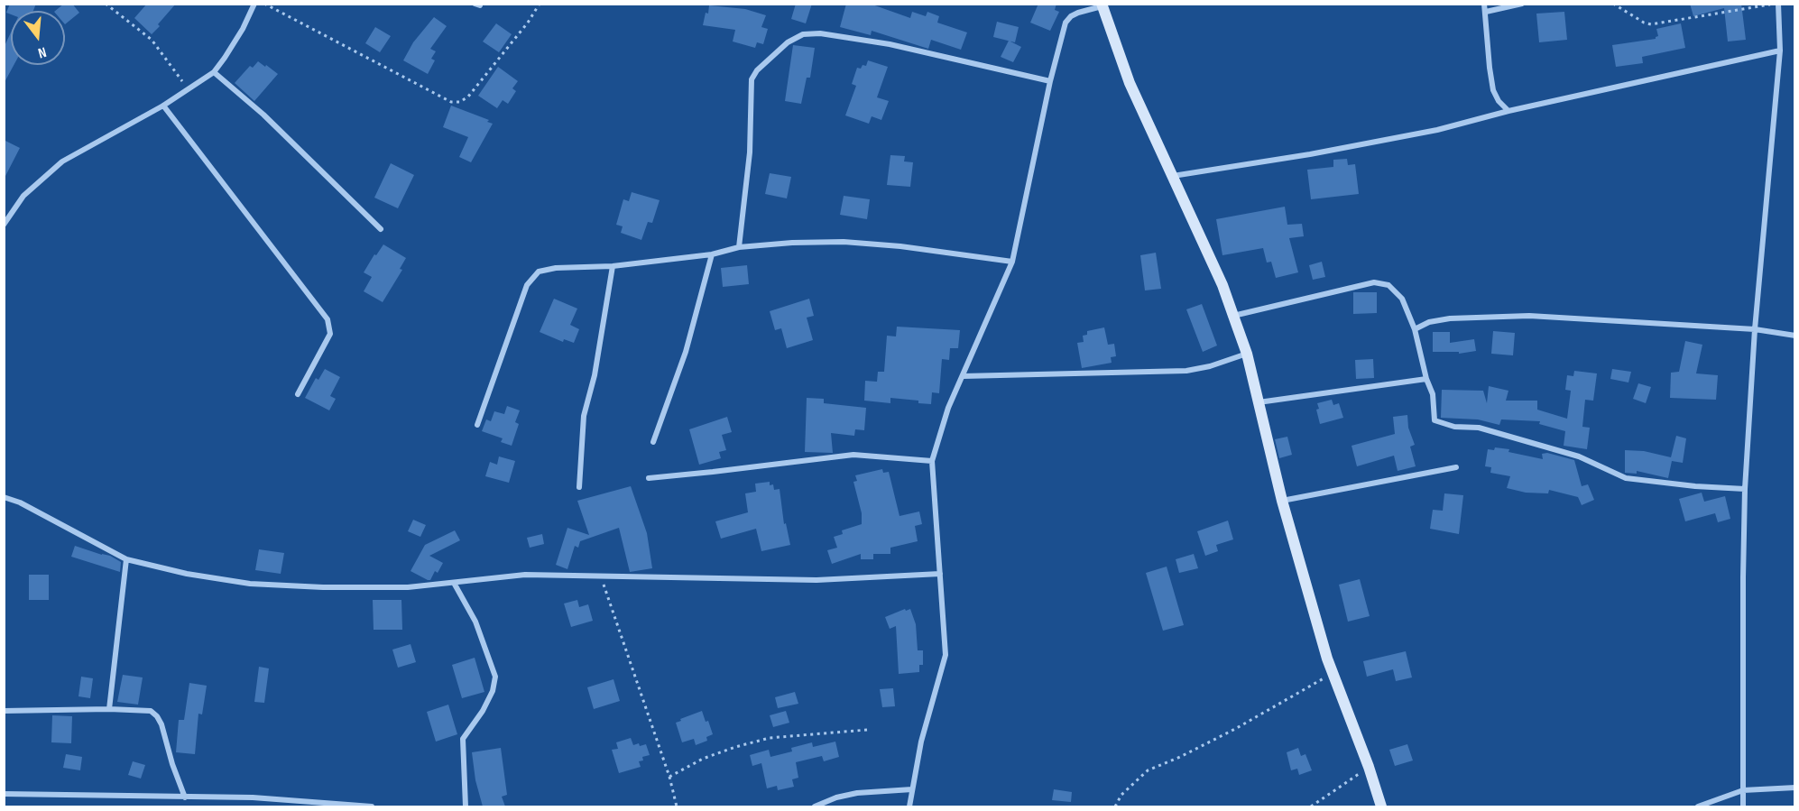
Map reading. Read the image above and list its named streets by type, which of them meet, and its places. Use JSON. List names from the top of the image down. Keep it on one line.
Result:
{"north":"bottom"}
